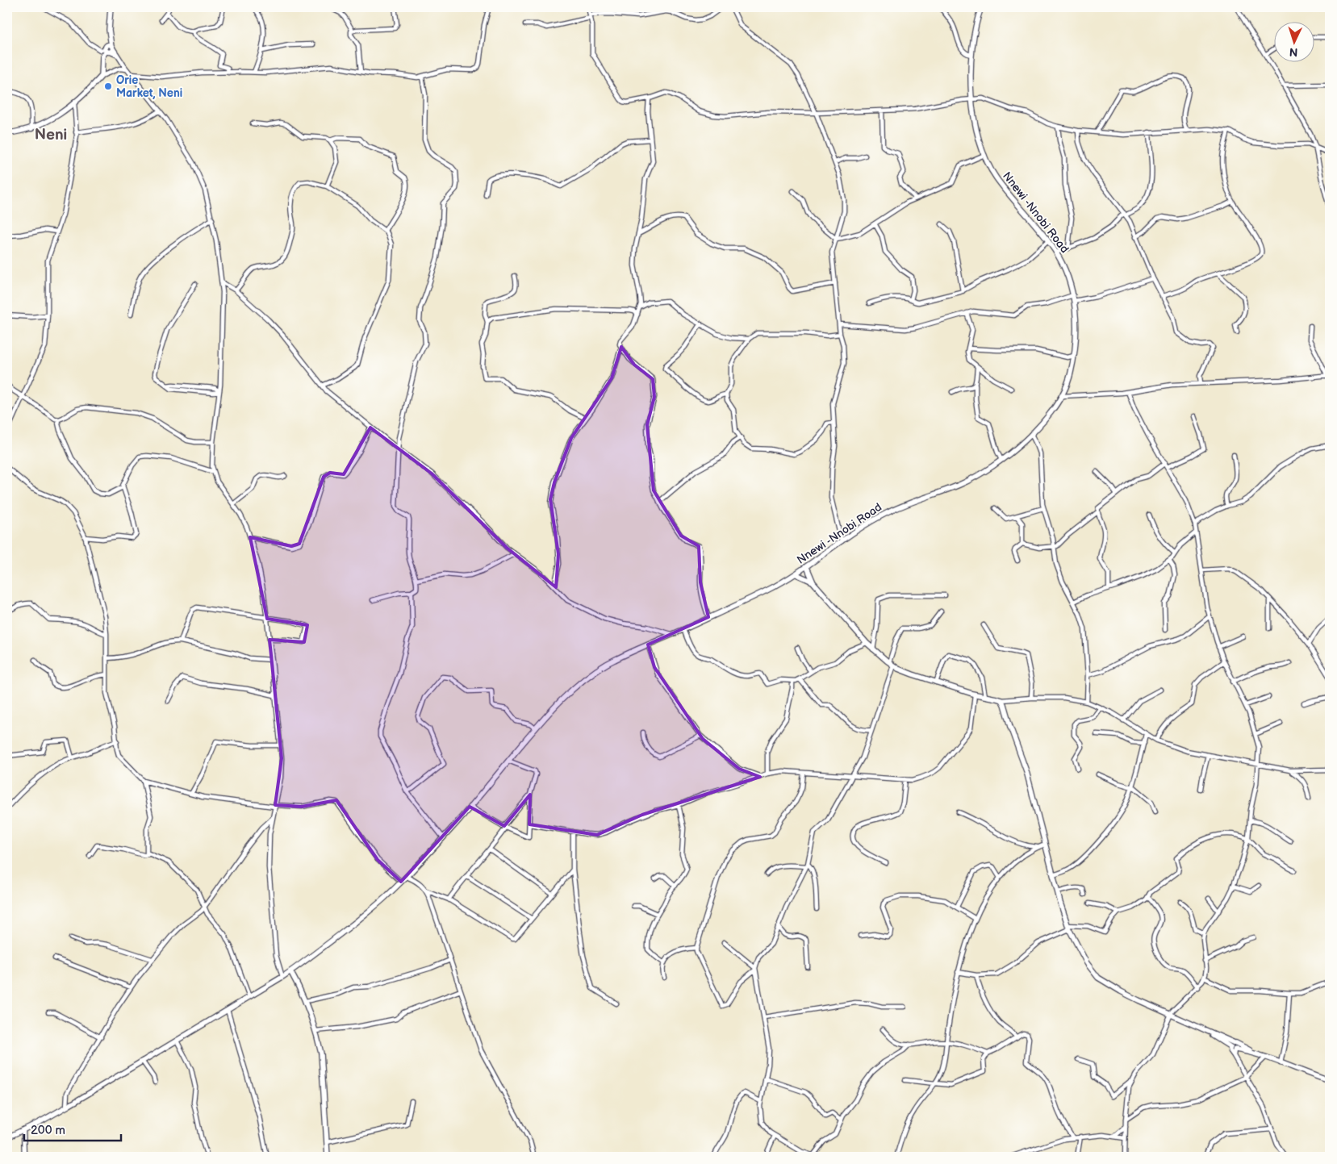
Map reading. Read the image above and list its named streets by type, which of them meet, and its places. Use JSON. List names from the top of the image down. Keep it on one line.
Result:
{"streets":{"main road":["Nnewi -Nnobi Road"]},"districts":["Neni"],"places":["Orie Market, Neni"],"scale_bar":"200 m","north":"bottom"}
